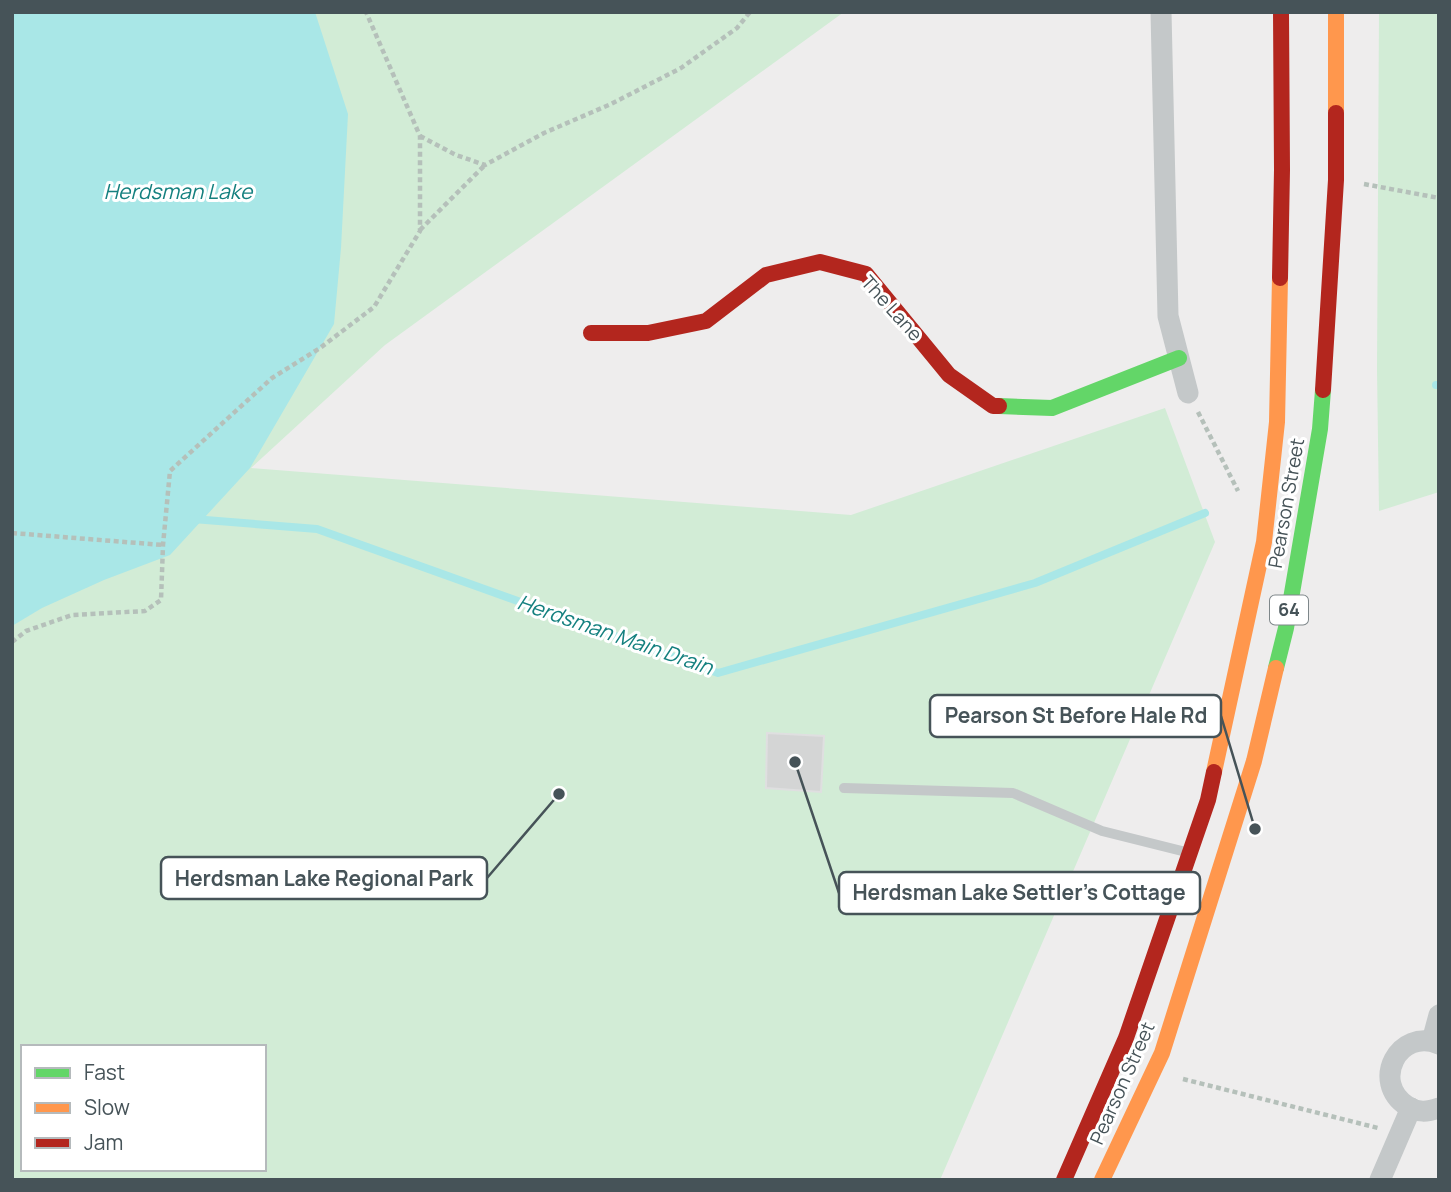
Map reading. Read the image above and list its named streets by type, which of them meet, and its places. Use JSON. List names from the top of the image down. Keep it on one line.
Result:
{"streets":{"main road":["The Lane","Pearson Street","64"]},"water":["Herdsman Lake","Herdsman Main Drain"],"places":["Herdsman Lake Settler’s Cottage","Herdsman Lake Regional Park","Pearson St Before Hale Rd"],"legend":["Fast","Slow","Jam"]}
